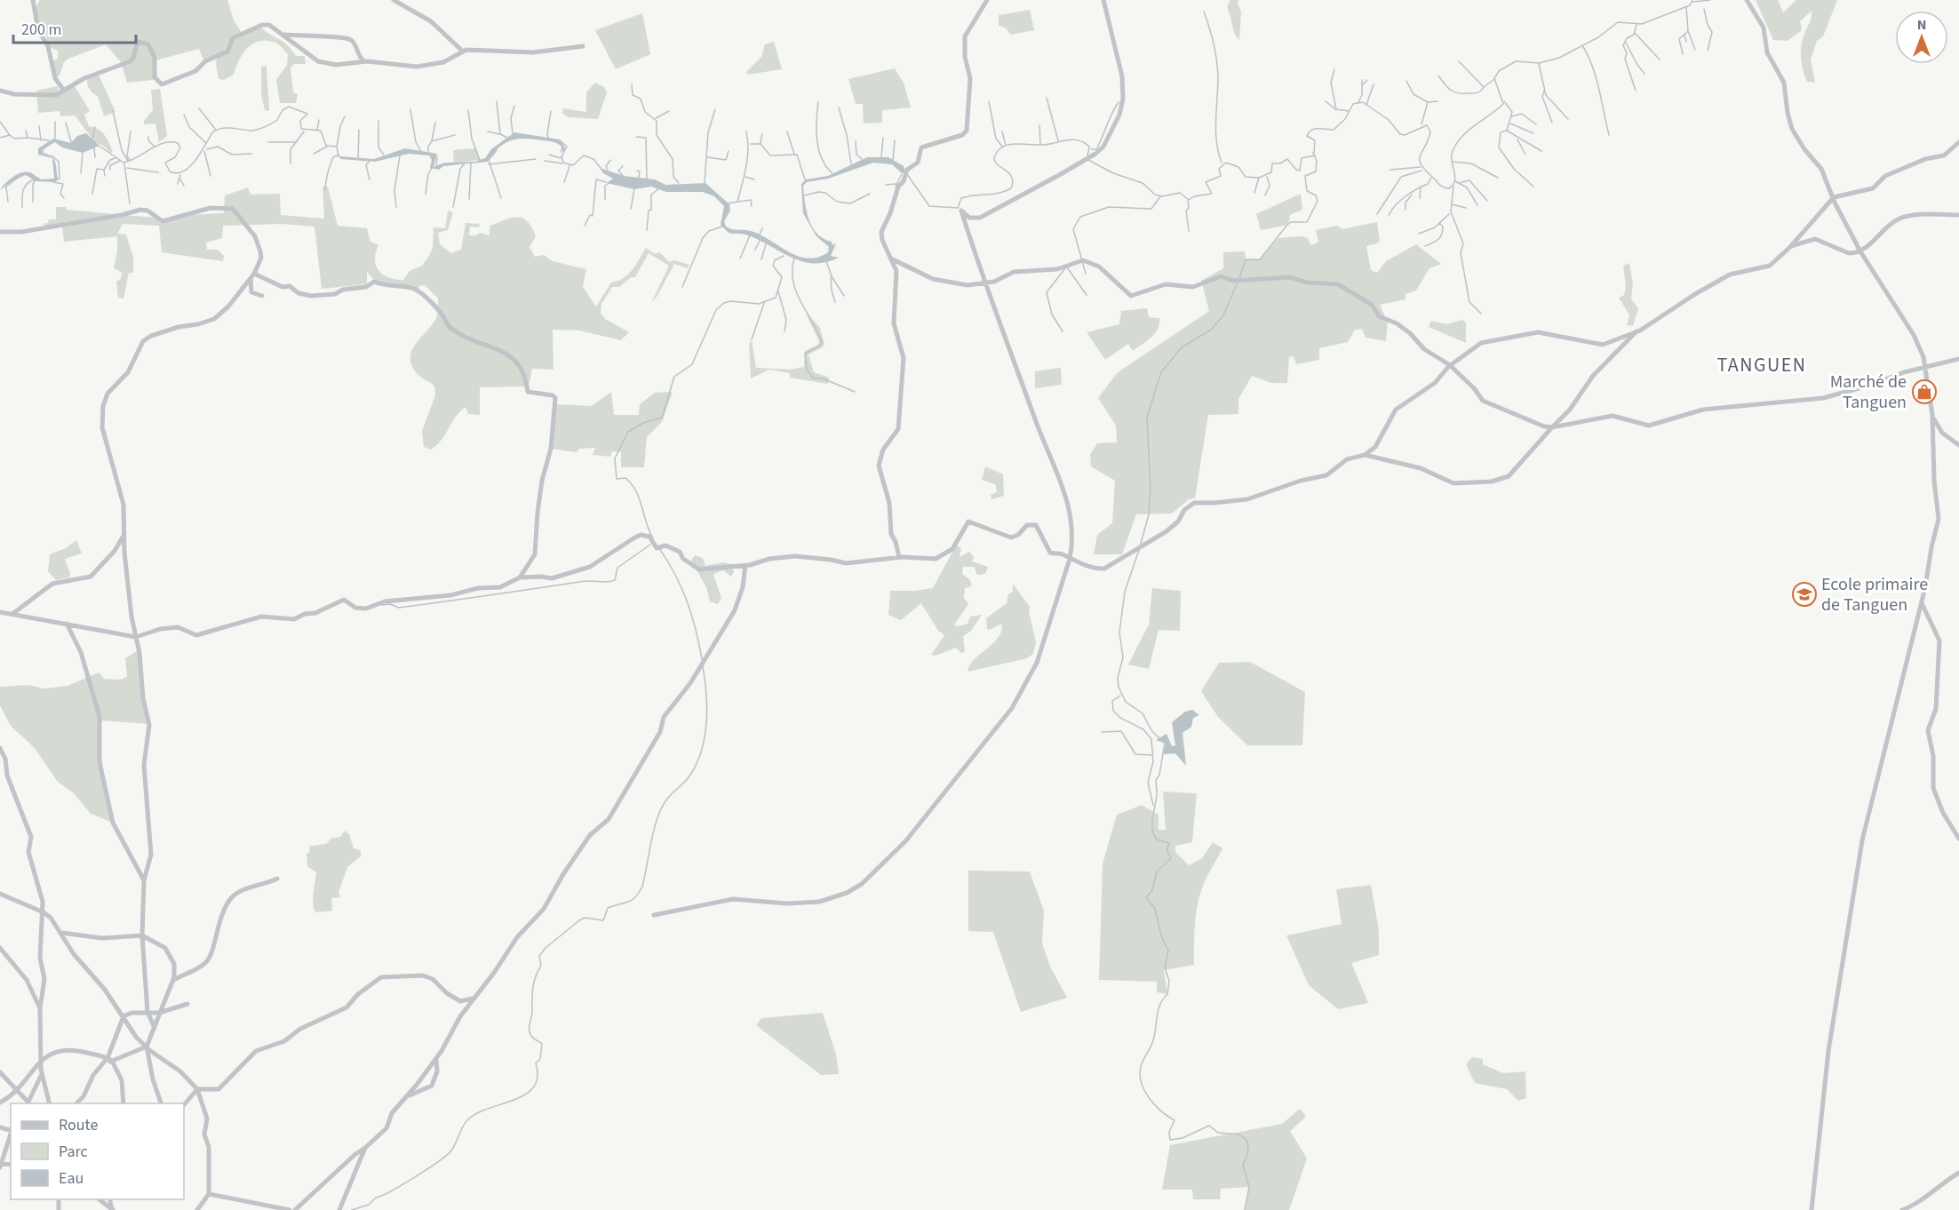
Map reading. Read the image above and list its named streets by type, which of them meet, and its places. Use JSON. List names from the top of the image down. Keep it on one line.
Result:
{"districts":["TANGUEN"],"places":{"shop":["Marché de Tanguen"],"school or university":["Ecole primaire de Tanguen"]},"legend":["Route","Parc","Eau"],"scale_bar":"200 m","north":"top"}
